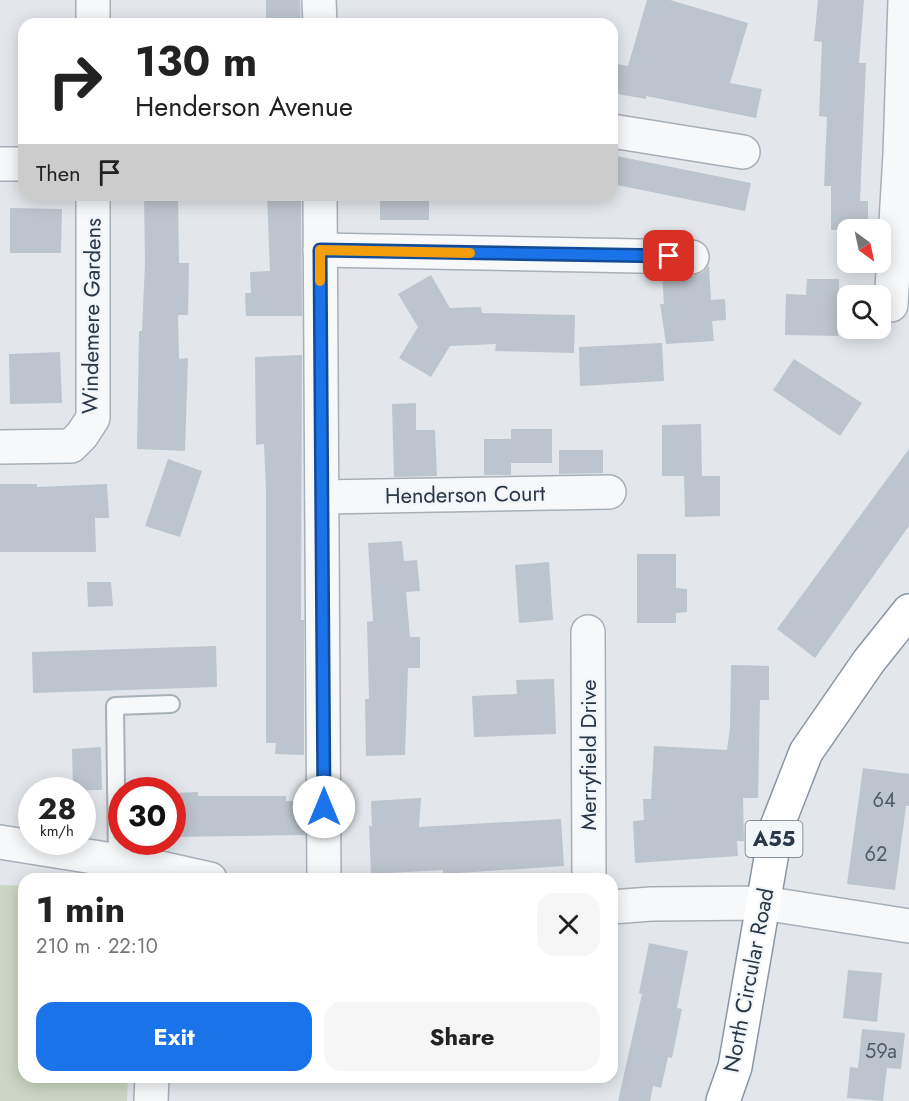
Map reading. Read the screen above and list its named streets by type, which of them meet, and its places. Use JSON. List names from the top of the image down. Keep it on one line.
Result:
{"streets":{"highway":["A55","North Circular Road"],"street":["Windemere Gardens","Henderson Court","Merryfield Drive"]},"house_numbers":["64","62","59a"],"north":"bottom right","page":{"turn":["130 m","Henderson Avenue"],"then":"Then","speed":"28 km/h","limit":"30","heading":["1 min","210 m · 22:10"],"buttons":["Exit","Share"]}}
